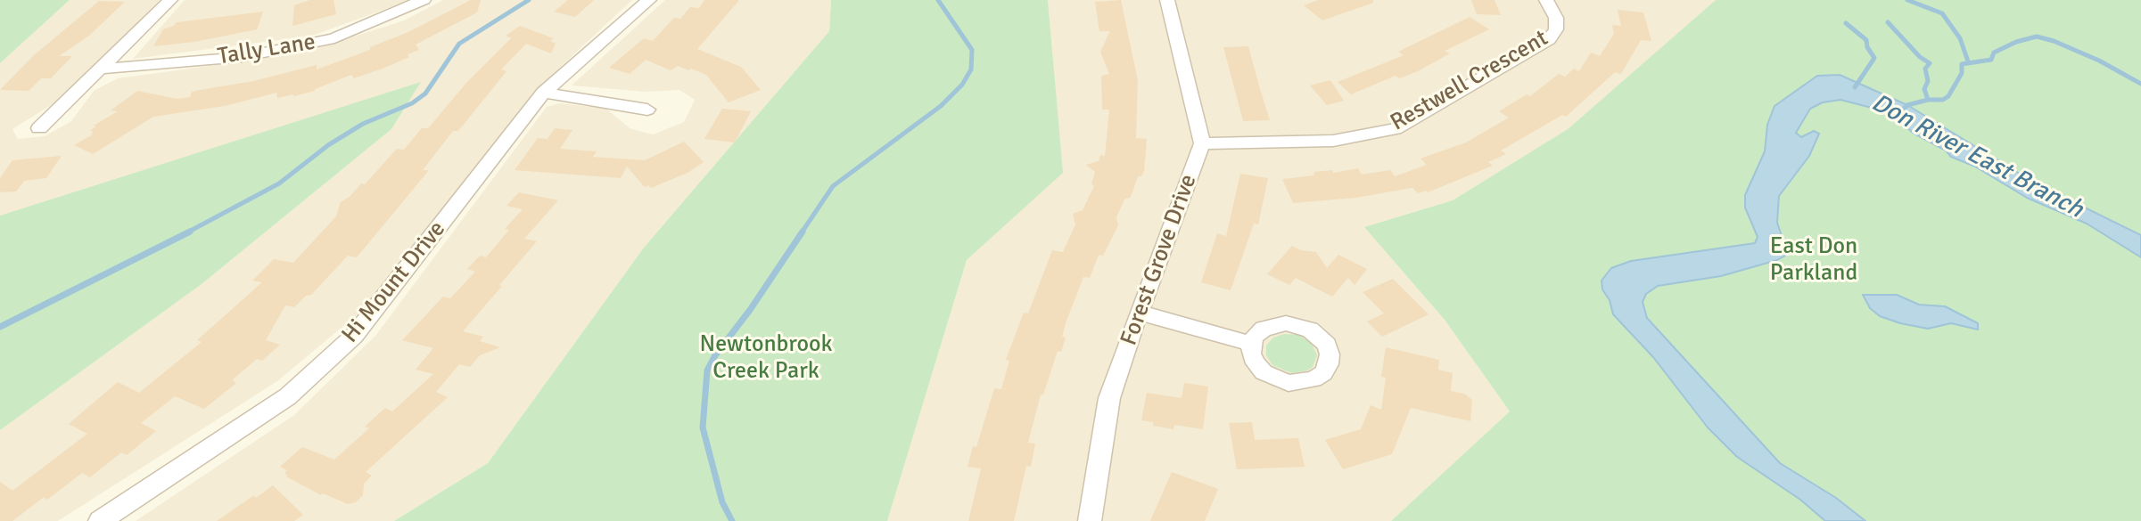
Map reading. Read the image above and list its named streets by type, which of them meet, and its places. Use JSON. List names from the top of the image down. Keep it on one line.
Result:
{"streets":{"street":["Tally Lane","Restwell Crescent","Forest Grove Drive","Hi Mount Drive"]},"crossings":[["Restwell Crescent","Forest Grove Drive"]],"water":["Don River East Branch"],"parks":["East Don Parkland","Newtonbrook Creek Park"]}
